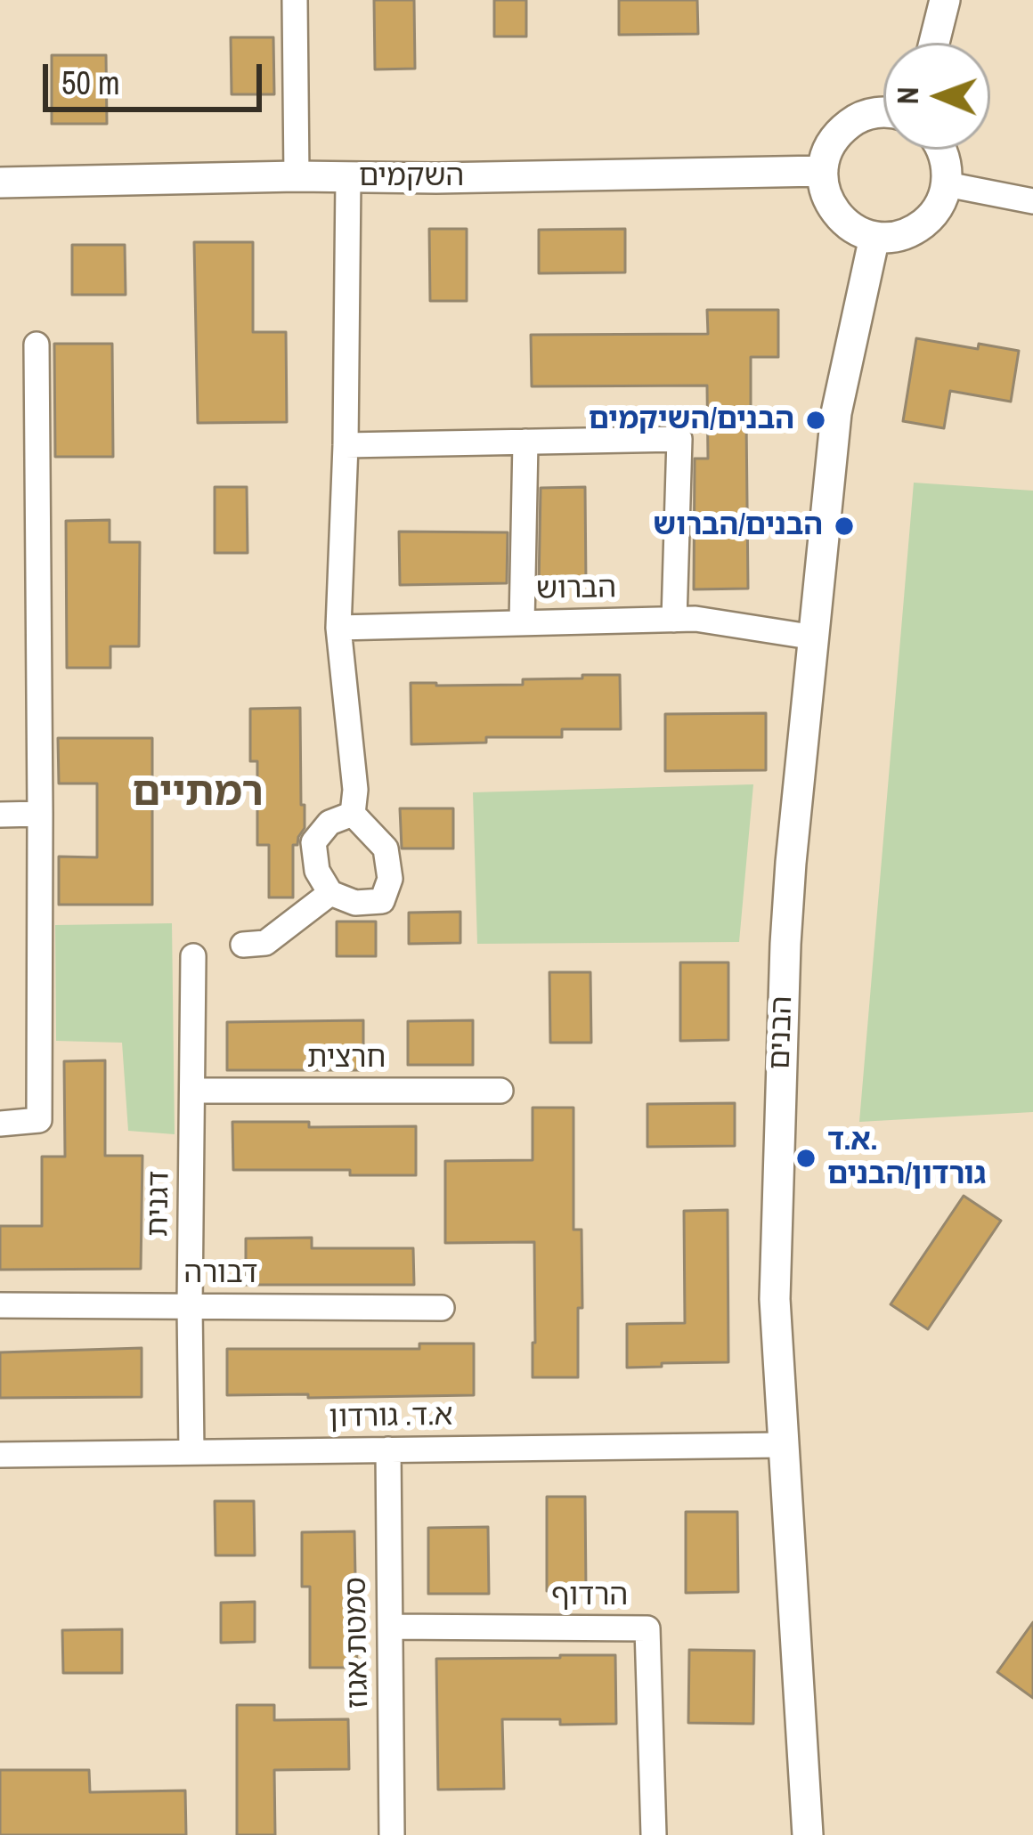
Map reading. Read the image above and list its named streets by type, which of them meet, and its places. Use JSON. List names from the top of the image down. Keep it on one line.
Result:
{"streets":{"street":["השקמים","הברוש","הבנים","חרצית","דגנית","דבורה","א.ד. גורדון","הרדוף","סמטת אגוז"]},"crossings":[["הברוש","הבנים"],["הבנים","א.ד. גורדון"],["חרצית","דגנית"],["דגנית","דבורה"],["דגנית","א.ד. גורדון"],["א.ד. גורדון","סמטת אגוז"],["הרדוף","סמטת אגוז"]],"districts":["רמתיים"],"places":["הבנים/השיקמים","הבנים/הברוש","א.ד. גורדון/הבנים"],"scale_bar":"50 m","north":"left"}
